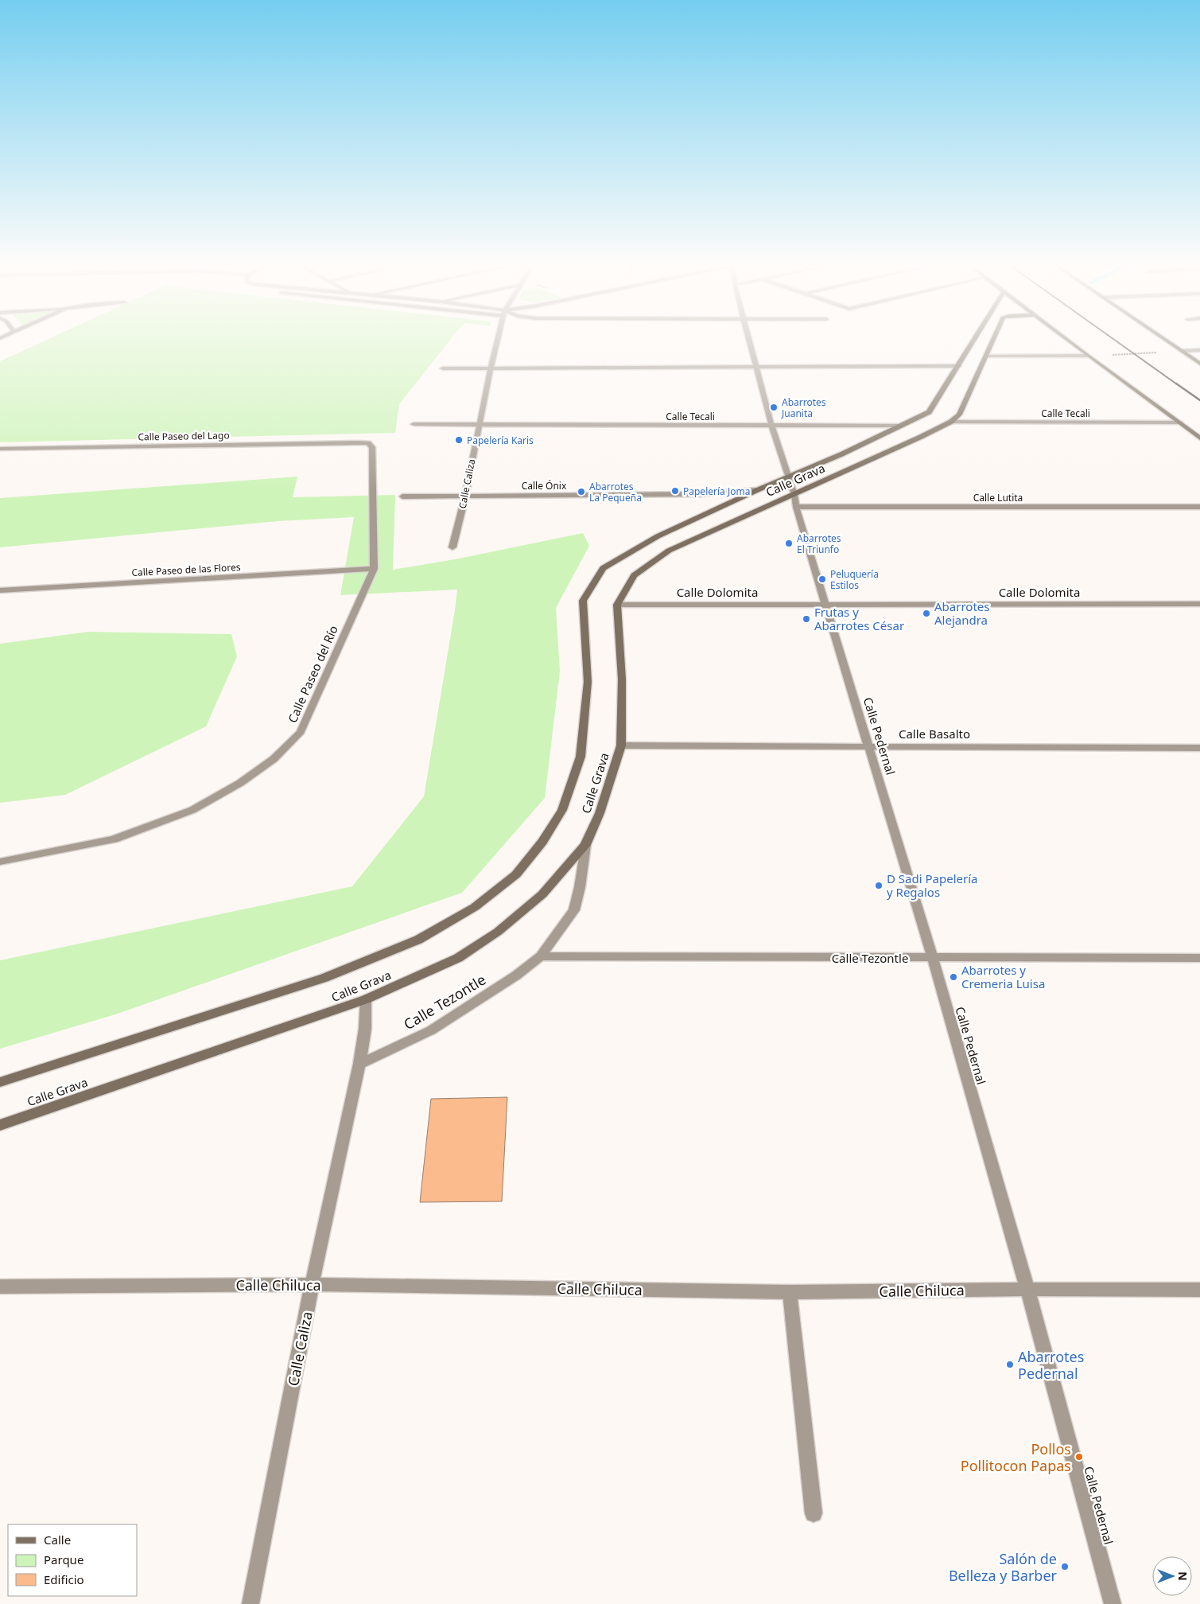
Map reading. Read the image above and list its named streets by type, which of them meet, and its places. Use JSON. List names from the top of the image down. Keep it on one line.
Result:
{"streets":{"main road":["Calle Grava"],"street":["Calle Tecali","Calle Paseo del Lago","Calle Caliza","Calle Ónix","Calle Lutita","Calle Paseo de las Flores","Calle Dolomita","Calle Paseo del Río","Calle Basalto","Calle Pedernal","Calle Tezontle","Calle Chiluca"]},"crossings":[["Calle Tecali","Calle Grava"],["Calle Tecali","Calle Caliza"],["Calle Tecali","Calle Pedernal"],["Calle Paseo del Lago","Calle Paseo del Río"],["Calle Grava","Calle Caliza"],["Calle Grava","Calle Ónix"],["Calle Grava","Calle Dolomita"],["Calle Grava","Calle Basalto"],["Calle Grava","Calle Pedernal"],["Calle Grava","Calle Tezontle"],["Calle Caliza","Calle Ónix"],["Calle Caliza","Calle Tezontle"],["Calle Caliza","Calle Chiluca"],["Calle Lutita","Calle Pedernal"],["Calle Paseo de las Flores","Calle Paseo del Río"],["Calle Dolomita","Calle Pedernal"],["Calle Basalto","Calle Pedernal"],["Calle Pedernal","Calle Tezontle"],["Calle Pedernal","Calle Chiluca"]],"places":["Abarrotes Juanita","Papelería Karis","Papelería Joma","Abarrotes La Pequeña","Abarrotes El Triunfo","Peluquería Estilos","Abarrotes Alejandra","Frutas y Abarrotes César","D Sadi Papelería y Regalos","Abarrotes y Cremeria Luisa","Abarrotes Pedernal","Pollos Pollitocon Papas","Salón de Belleza y Barber"],"legend":["Calle","Parque","Edificio"],"north":"right"}
